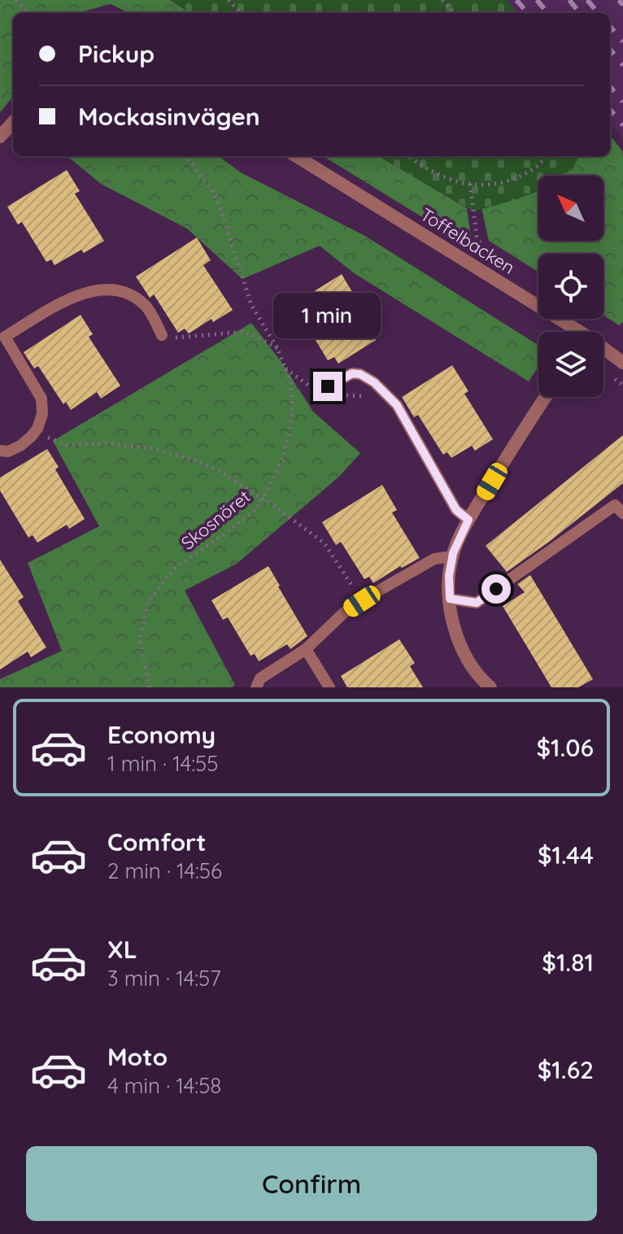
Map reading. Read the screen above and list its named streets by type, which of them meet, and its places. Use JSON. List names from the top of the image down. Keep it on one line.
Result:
{"streets":{"street":["Toffelbacken"],"path":["Skosnöret"]},"north":"top left","page":{"banner":["Pickup","Mockasinvägen"],"bubble":"1 min","list":[{"name":"Economy","note":"1 min · 14:55","value":"$1.06"},{"name":"Comfort","note":"2 min · 14:56","value":"$1.44"},{"name":"XL","note":"3 min · 14:57","value":"$1.81"},{"name":"Moto","note":"4 min · 14:58","value":"$1.62"}],"buttons":"Confirm"}}
